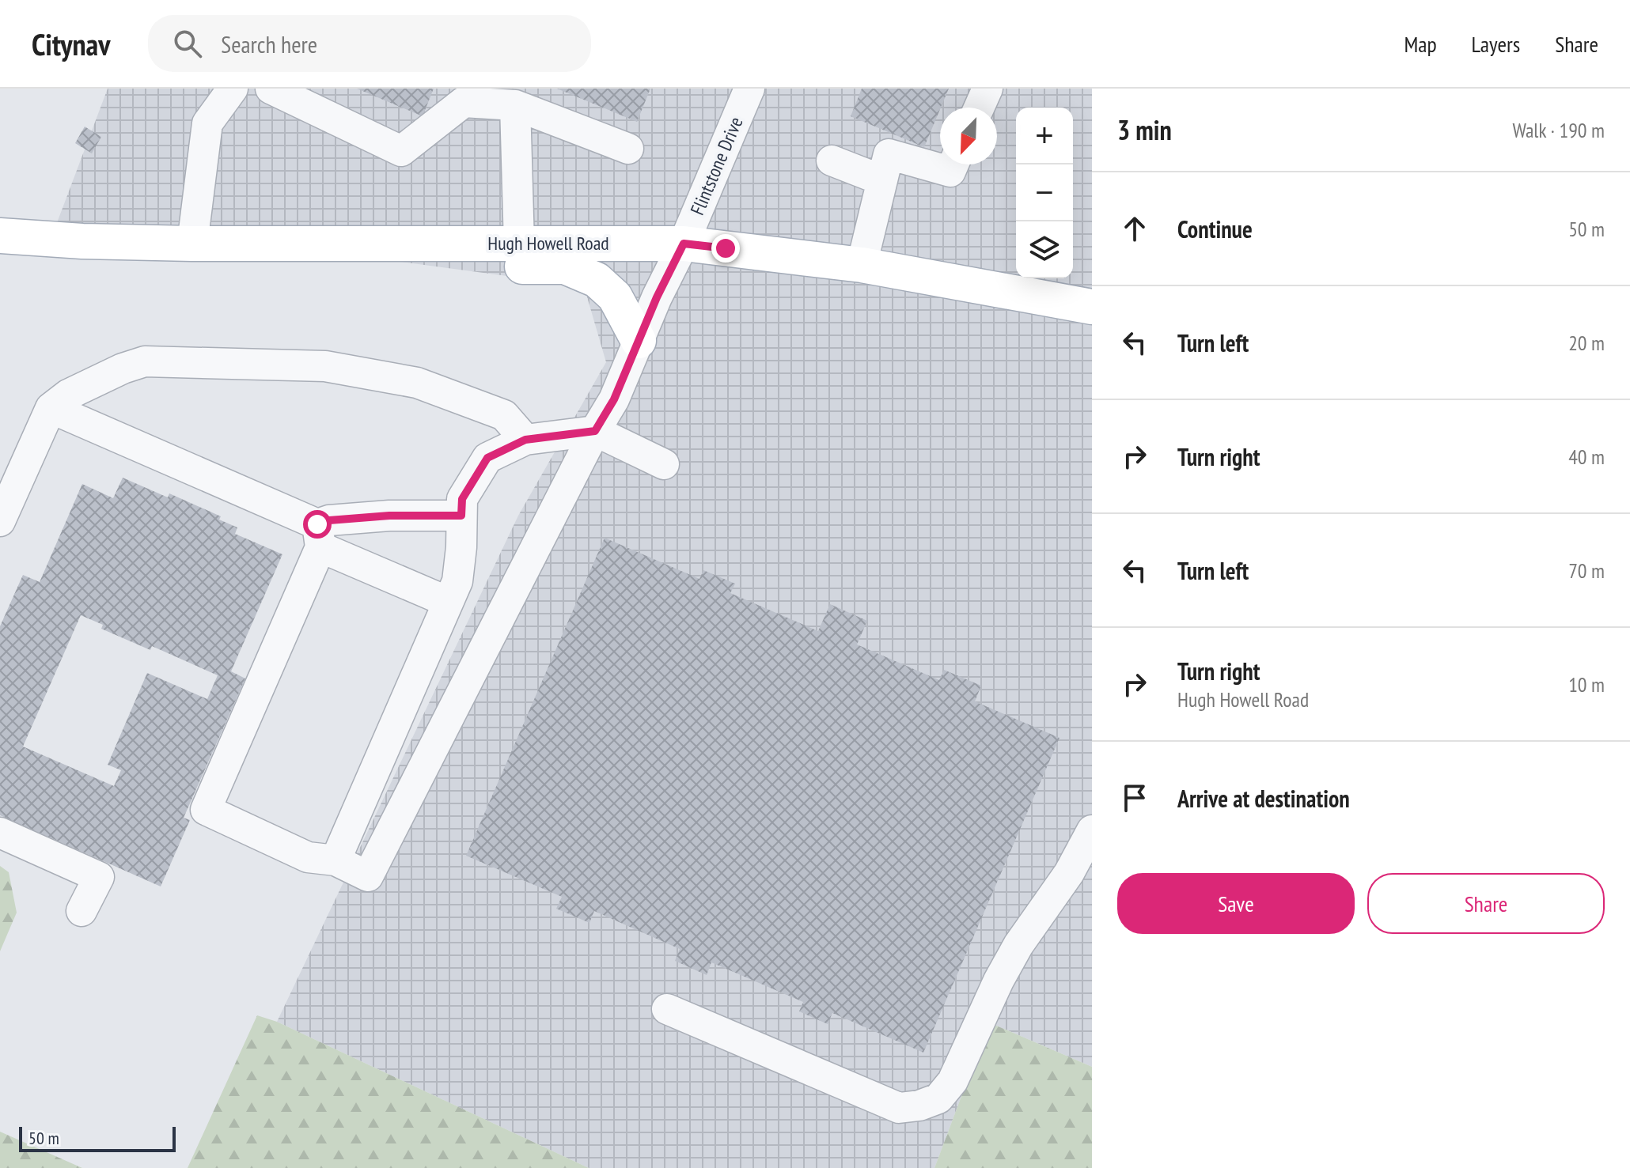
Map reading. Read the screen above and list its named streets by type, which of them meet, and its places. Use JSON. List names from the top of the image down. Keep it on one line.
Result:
{"streets":{"main road":["Hugh Howell Road"],"street":["Flintstone Drive"]},"crossings":[["Flintstone Drive","Hugh Howell Road"]],"scale_bar":"50 m","north":"bottom left","page":{"header":"Citynav","search":"Search here","nav":["Map","Layers","Share"],"heading":["3 min","Walk · 190 m"],"map_buttons":["+","−"],"list":[["Continue","50 m"],["Turn left","20 m"],["Turn right","40 m"],["Turn left","70 m"],["Turn right","Hugh Howell Road","10 m"],"Arrive at destination"],"buttons":["Save","Share"],"scale":"50 m"}}
